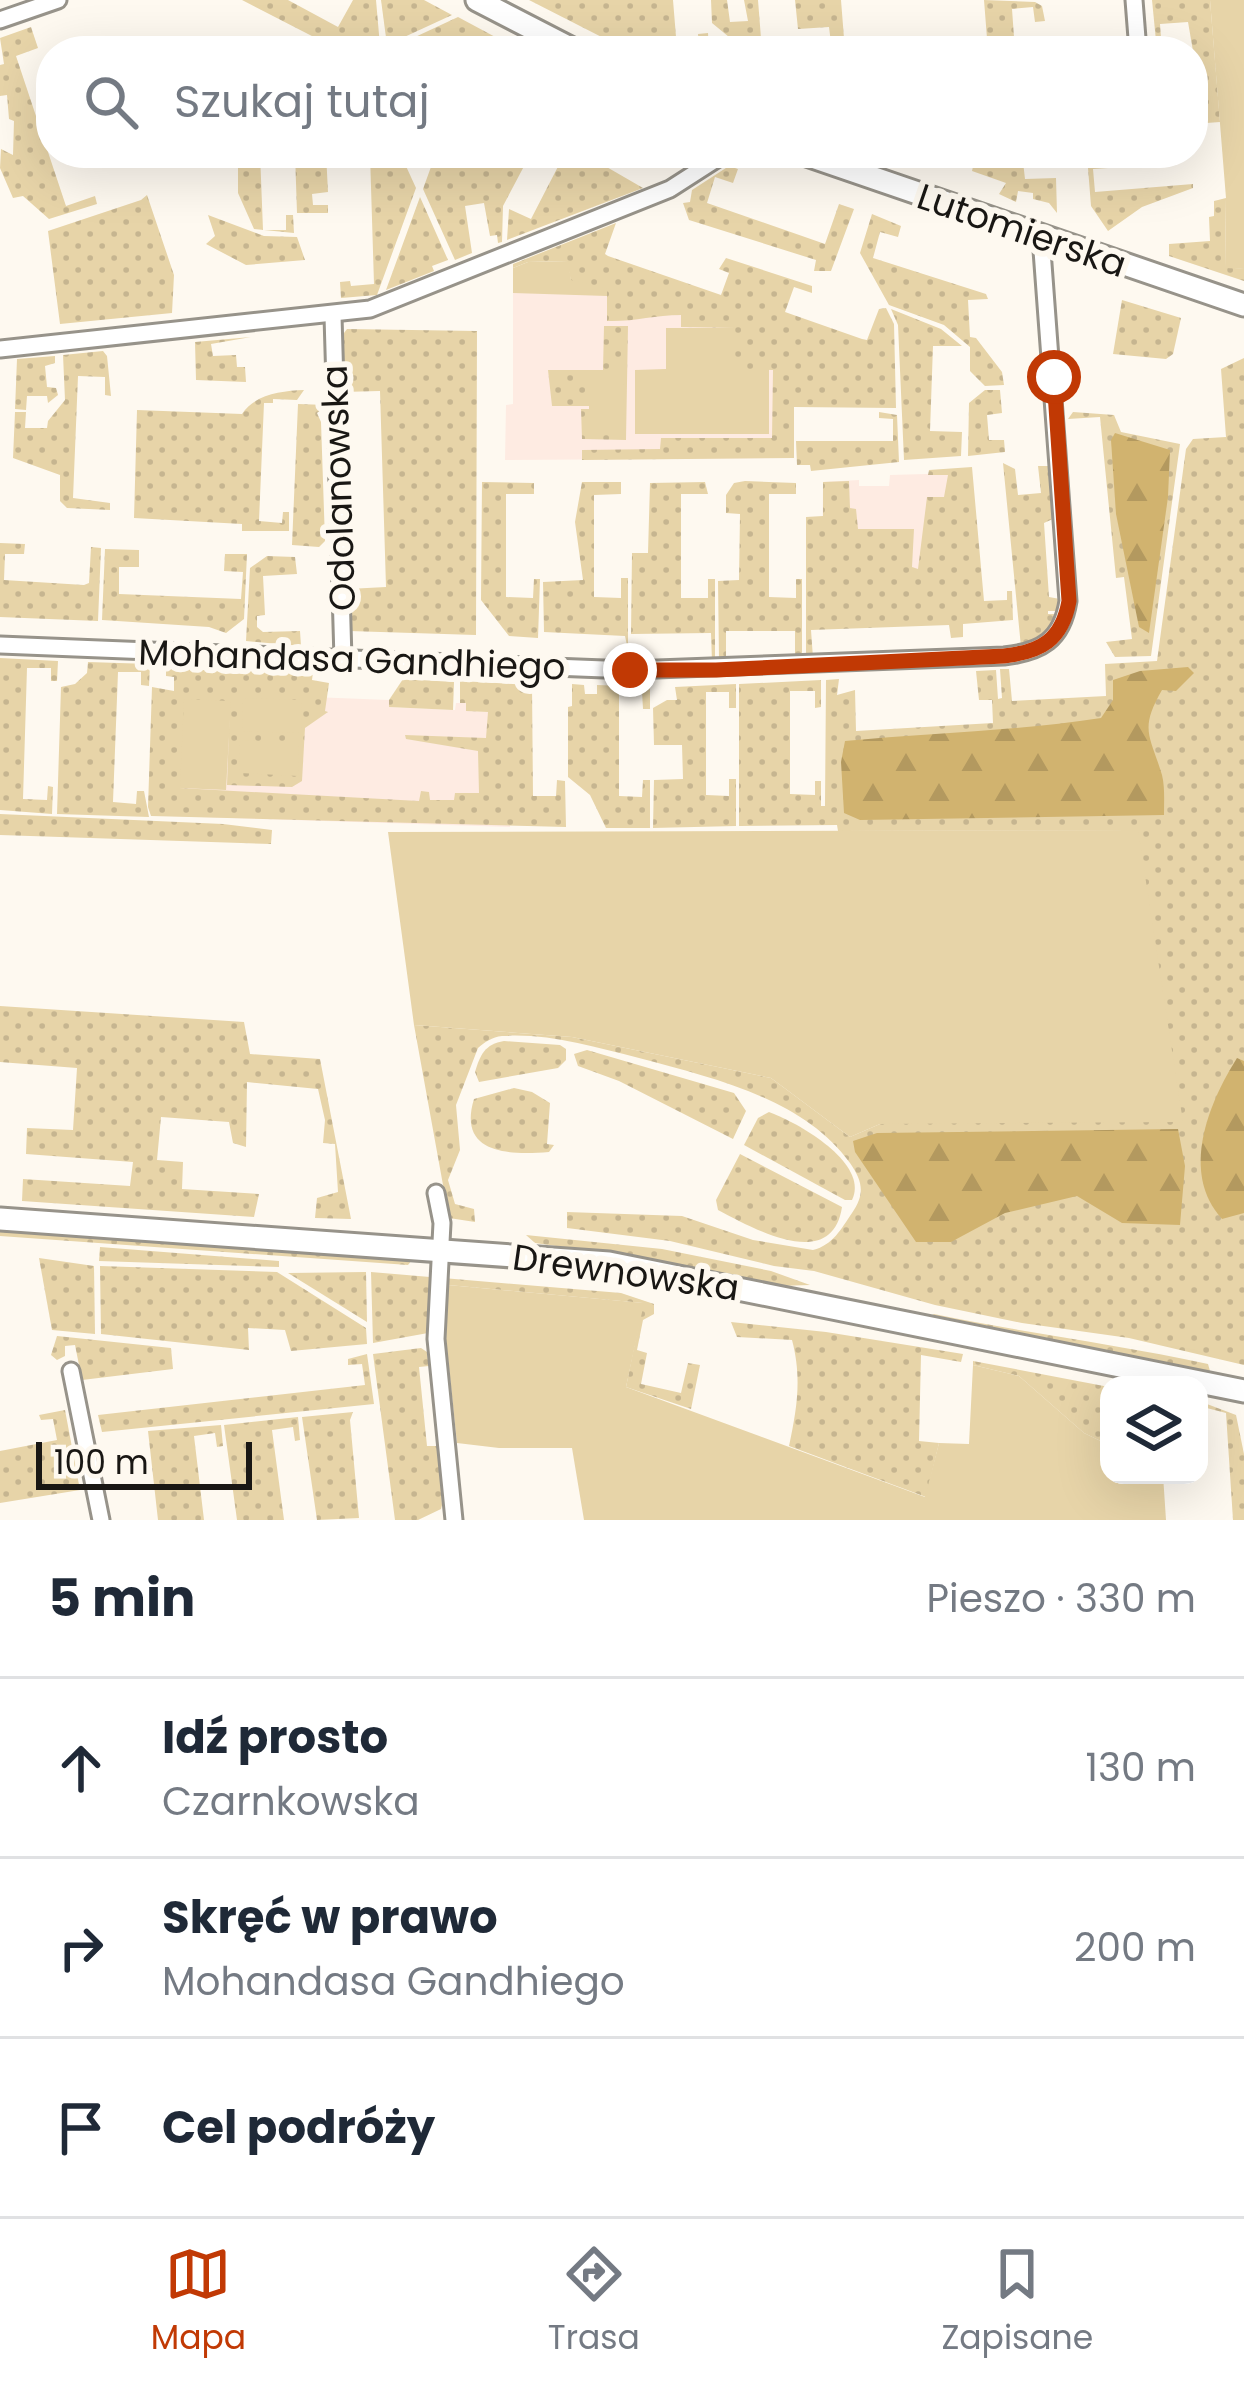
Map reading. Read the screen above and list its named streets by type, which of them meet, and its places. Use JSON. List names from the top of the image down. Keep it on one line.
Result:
{"streets":{"main road":["Lutomierska","Drewnowska"],"street":["Odolanowska","Mohandasa Gandhiego"]},"crossings":[["Lutomierska","Mohandasa Gandhiego"],["Odolanowska","Mohandasa Gandhiego"]],"scale_bar":"100 m","page":{"search":"Szukaj tutaj","scale":"100 m","heading":["5 min","Pieszo · 330 m"],"list":[["Idź prosto","Czarnkowska","130 m"],["Skręć w prawo","Mohandasa Gandhiego","200 m"],"Cel podróży"],"nav":["Mapa","Trasa","Zapisane"]}}
